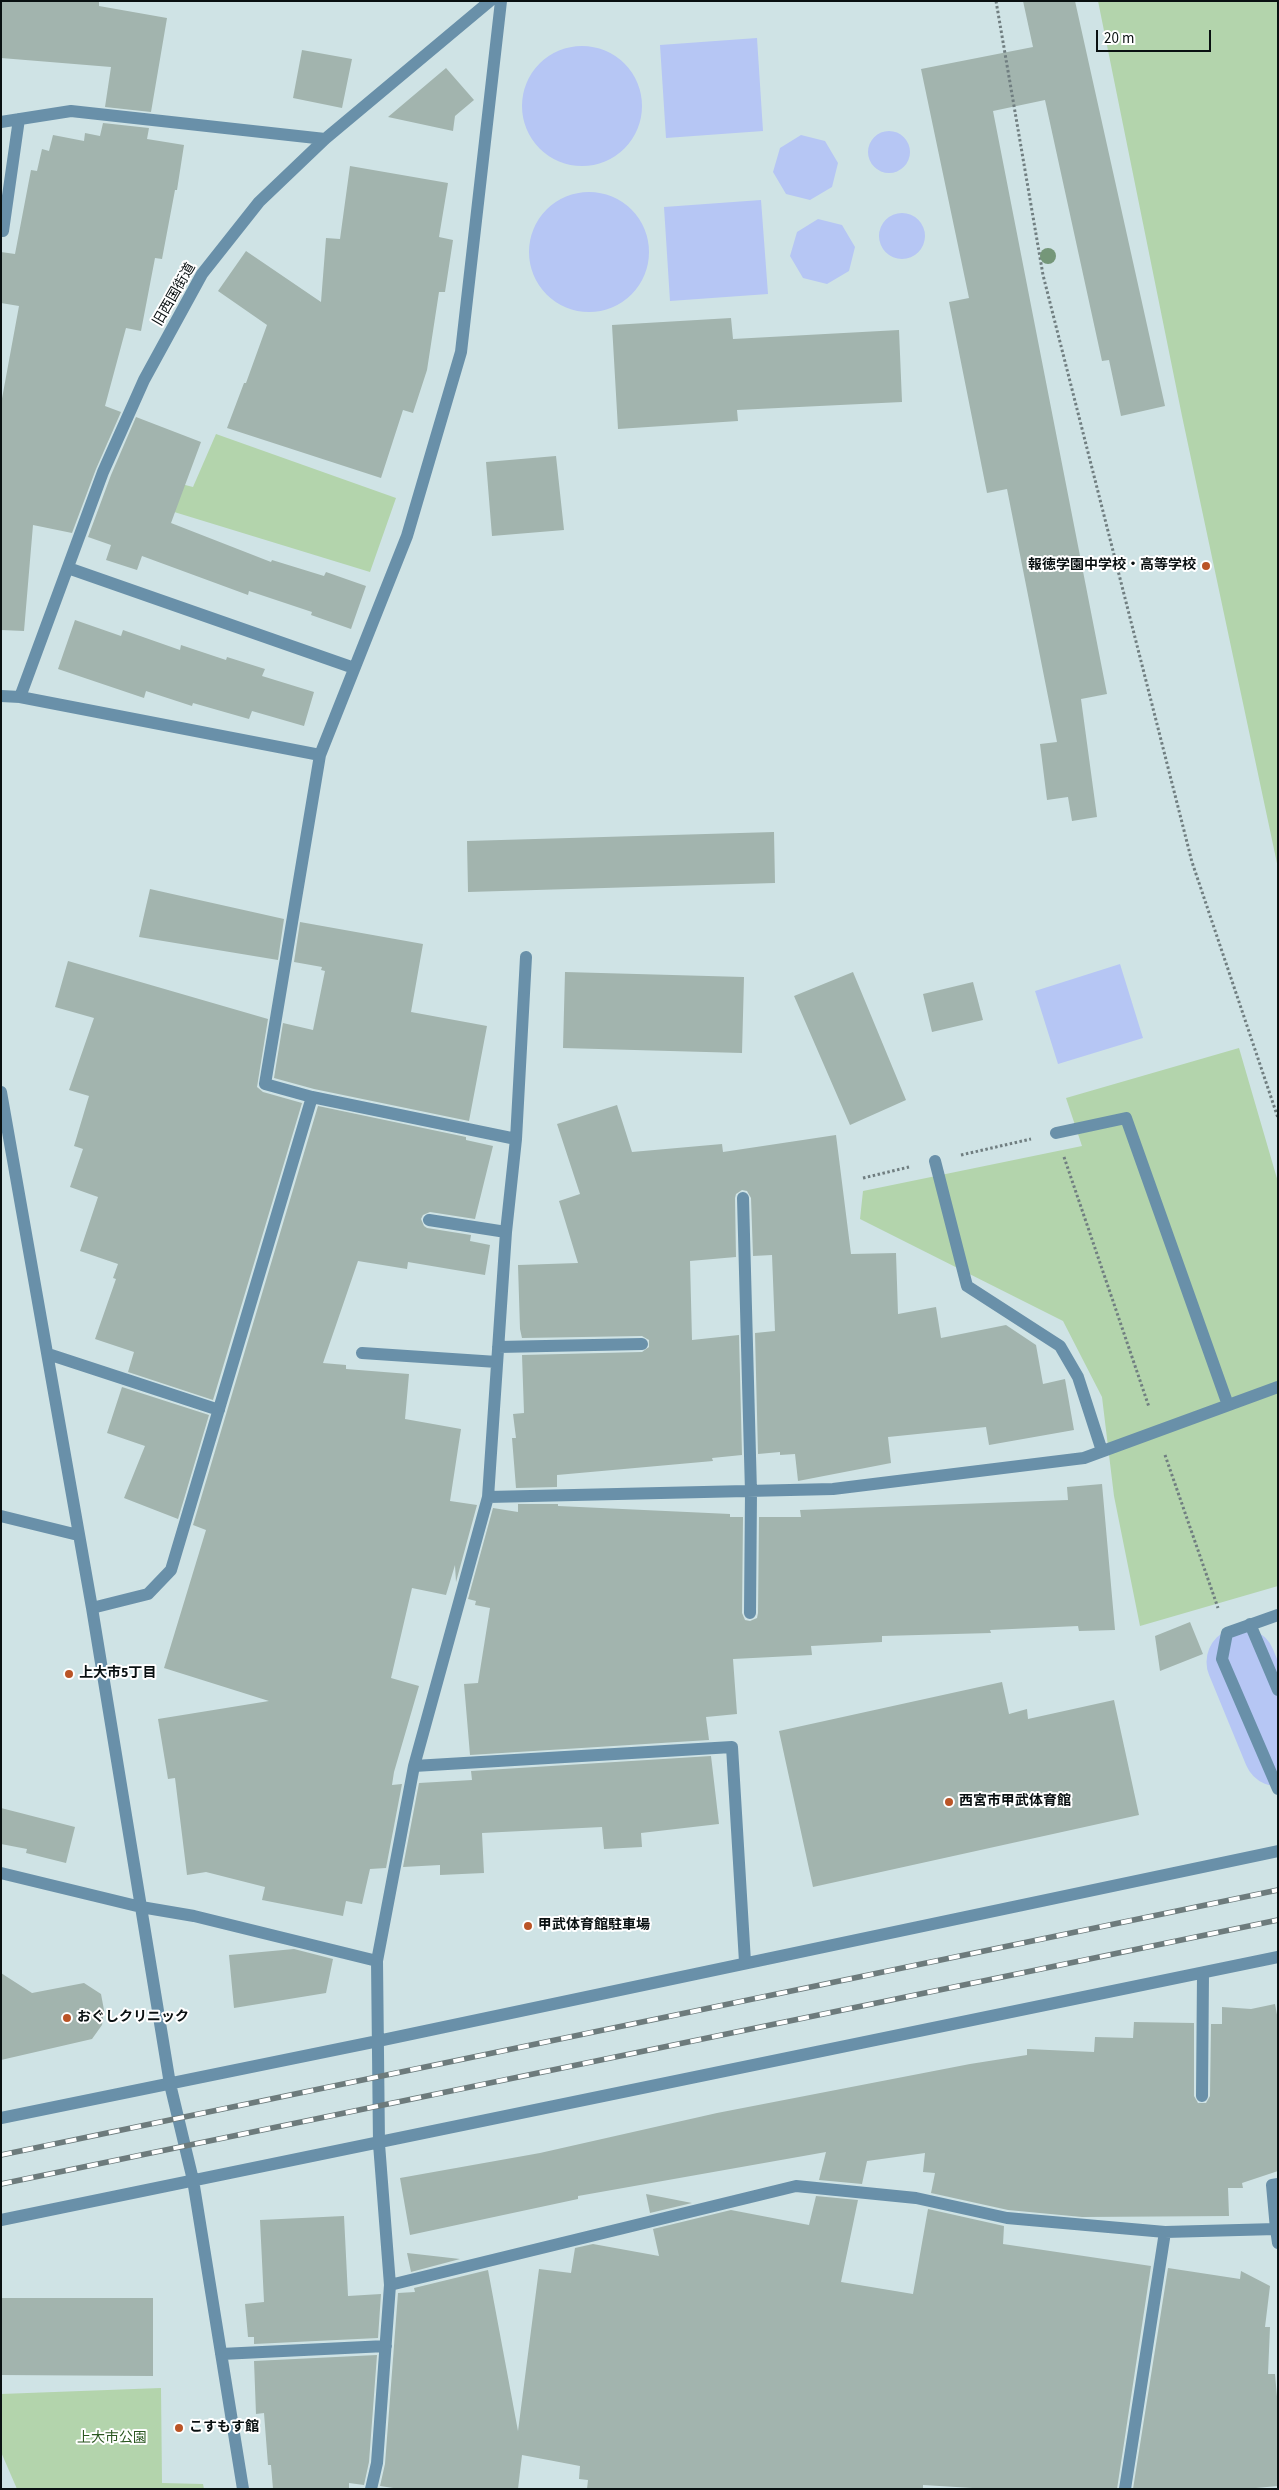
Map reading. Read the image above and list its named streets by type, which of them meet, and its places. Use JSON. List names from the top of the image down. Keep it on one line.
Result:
{"streets":{"street":["旧西国街道"]},"parks":["上大市公園"],"places":["報徳学園中学校・高等学校","上大市5丁目","西宮市甲武体育館","甲武体育館駐車場","おぐしクリニック","こすもす館"],"scale_bar":"20 m"}
